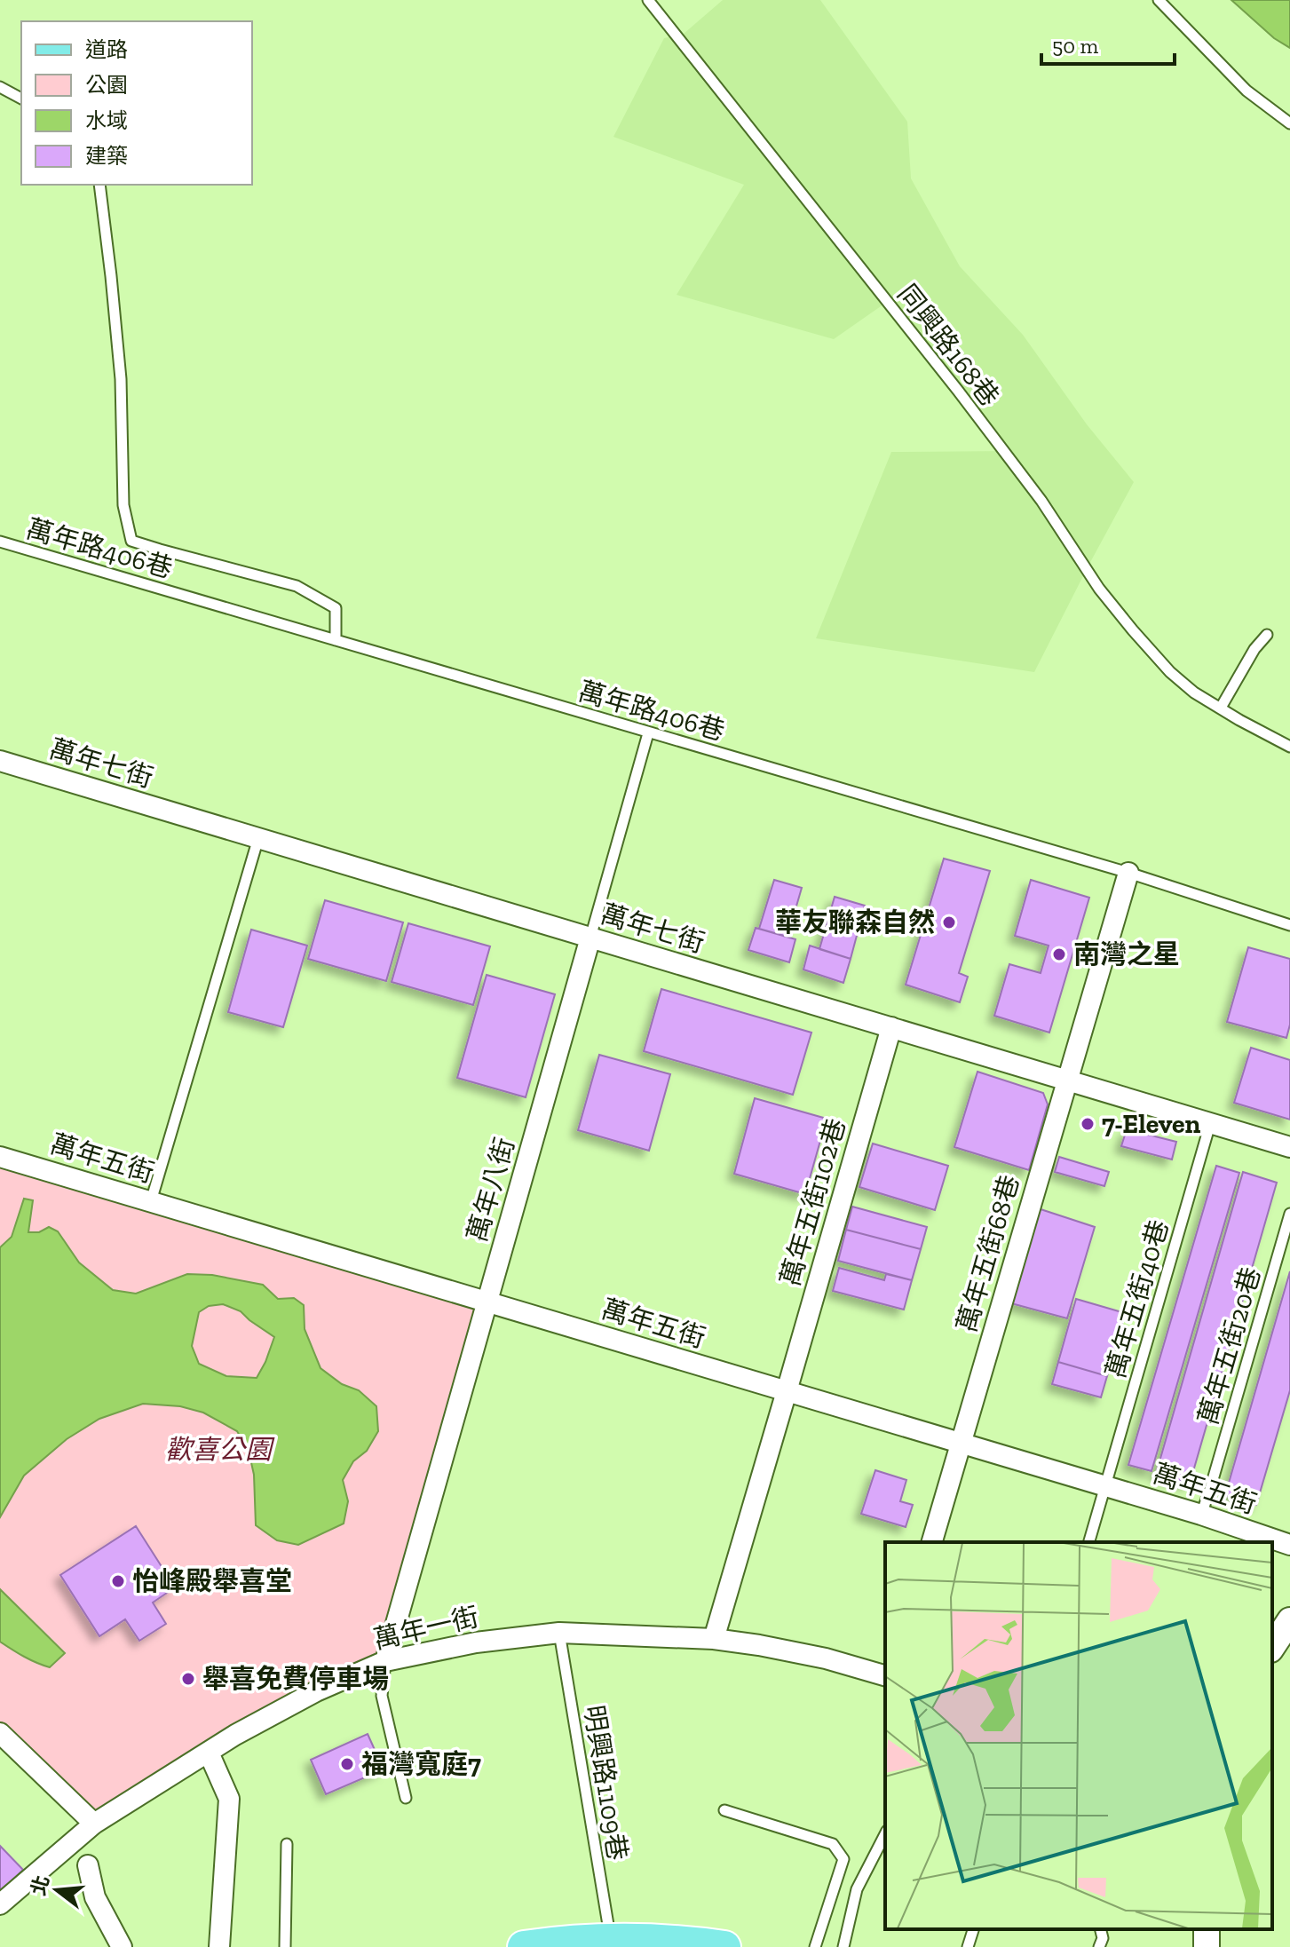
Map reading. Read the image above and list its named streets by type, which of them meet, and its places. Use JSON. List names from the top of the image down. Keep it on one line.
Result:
{"streets":{"street":["萬年七街","萬年五街","萬年八街","萬年五街102巷","萬年五街68巷","萬年一街"],"lane":["同興路168巷","萬年路406巷","萬年五街40巷","萬年五街20巷","明興路1109巷"]},"crossings":[["萬年路406巷","萬年八街"],["萬年路406巷","萬年五街68巷"],["萬年七街","萬年八街"],["萬年七街","萬年五街102巷"],["萬年七街","萬年五街68巷"],["萬年七街","萬年五街40巷"],["萬年五街","萬年八街"],["萬年五街","萬年五街102巷"],["萬年五街","萬年五街68巷"],["萬年五街","萬年五街40巷"],["萬年五街","萬年五街20巷"],["萬年八街","萬年一街"],["萬年五街102巷","萬年一街"],["萬年一街","明興路1109巷"]],"parks":["歡喜公園"],"places":["華友聯森自然","南灣之星","7-Eleven","怡峰殿舉喜堂","舉喜免費停車場","福灣寬庭7"],"legend":["道路","公園","水域","建築"],"scale_bar":"50 m","north":"left"}
